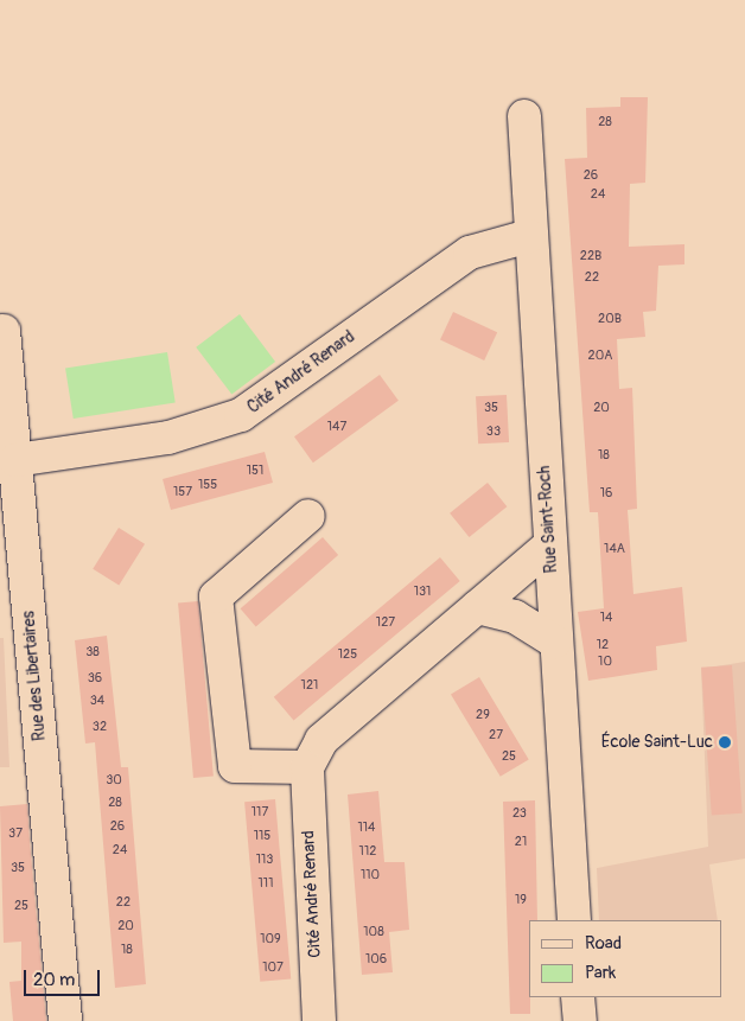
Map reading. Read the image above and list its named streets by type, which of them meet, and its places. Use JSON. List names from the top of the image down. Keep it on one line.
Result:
{"streets":{"street":["Cité André Renard","Rue Saint-Roch","Rue des Libertaires"]},"crossings":[["Cité André Renard","Rue Saint-Roch"],["Cité André Renard","Rue des Libertaires"]],"places":["École Saint-Luc"],"house_numbers":["28","26","24","22B","22","20B","20A","35","20","147","33","18","151","155","157","16","14A","131","14","127","12","38","125","10","36","121","34","29","32","27","25","30","28","117","23","26","114","37","115","21","24","112","113","35","110","111","19","22","25","20","108","109","18","106","107"],"legend":["Road","Park"],"scale_bar":"20 m"}
